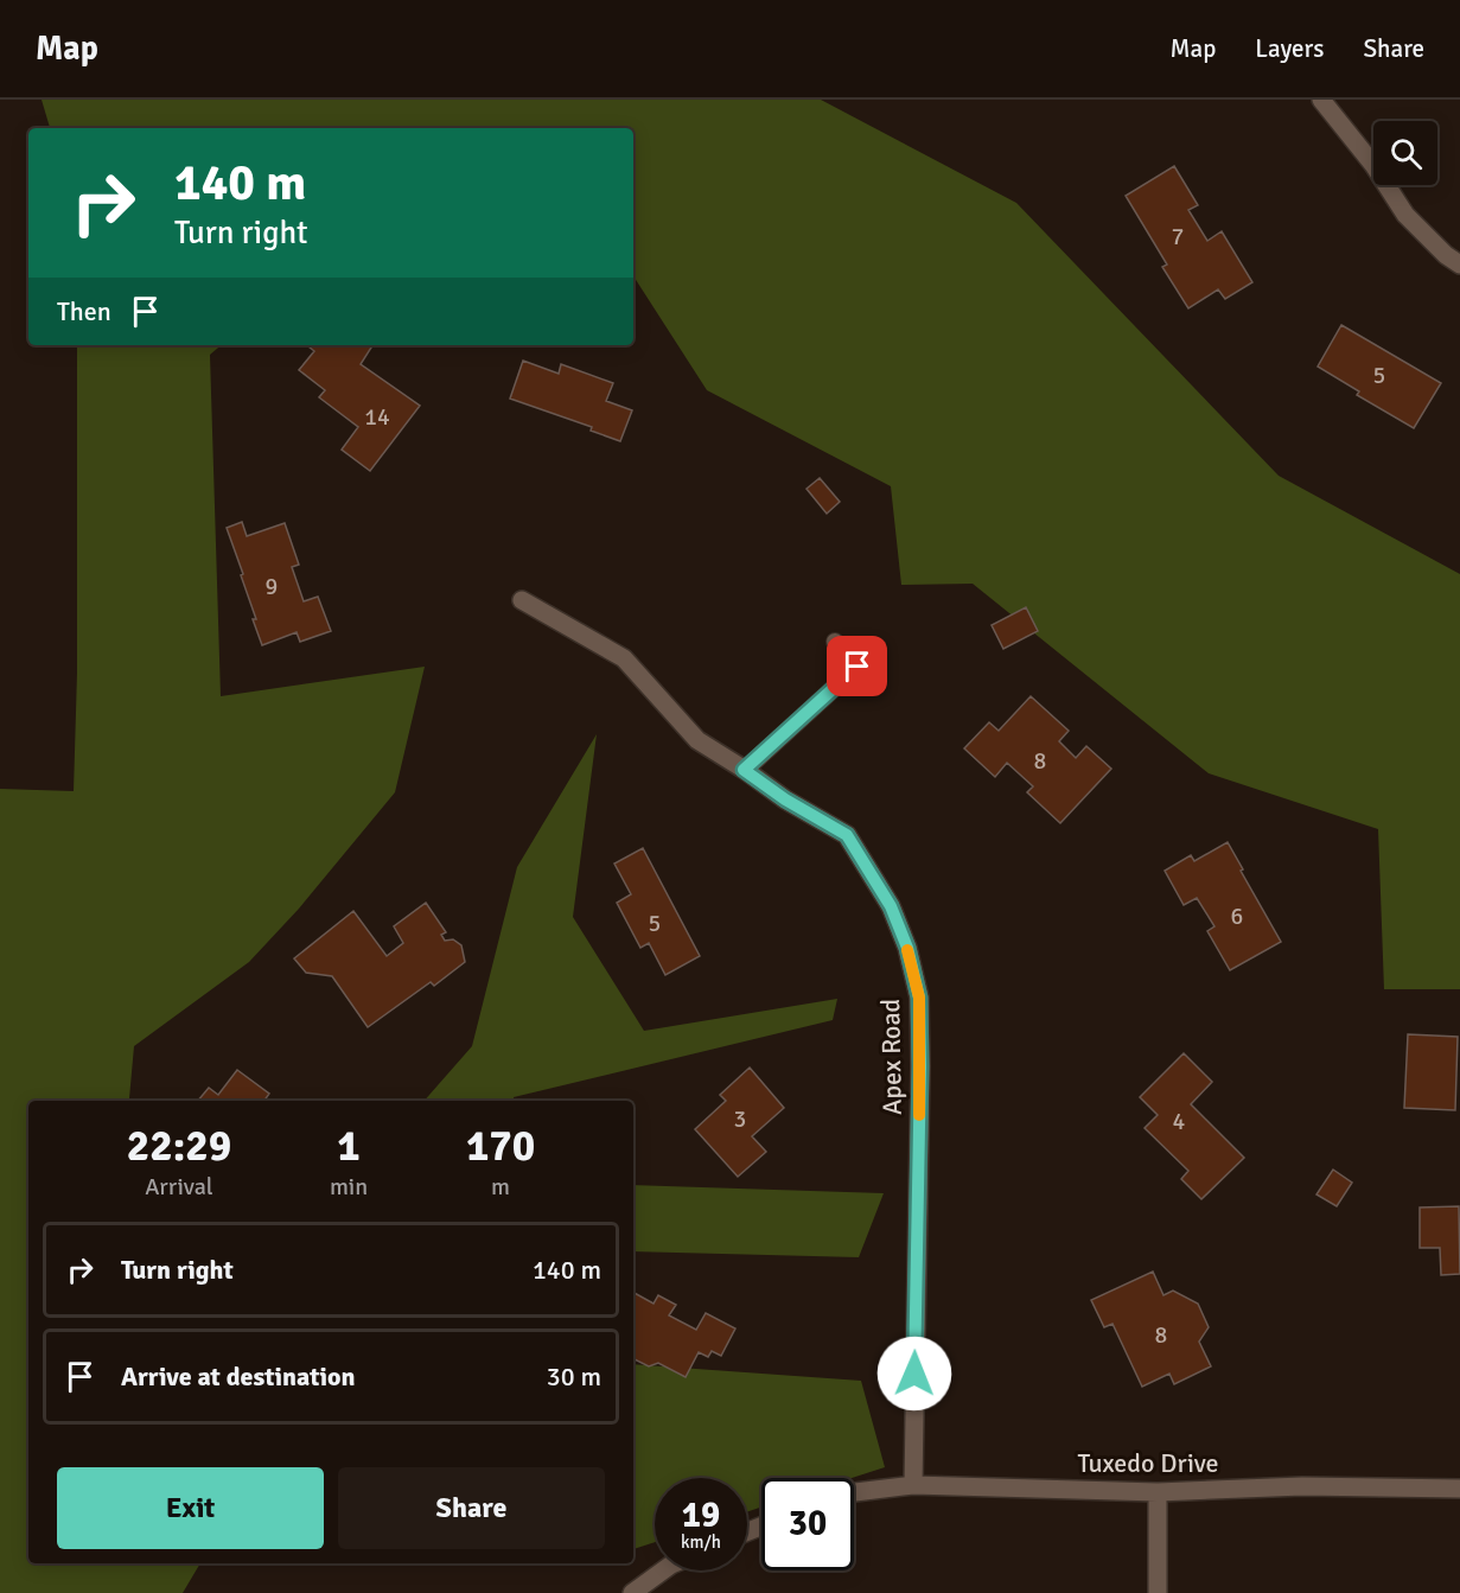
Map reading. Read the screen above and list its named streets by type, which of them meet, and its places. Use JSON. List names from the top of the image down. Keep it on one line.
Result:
{"streets":{"street":["Apex Road","Tuxedo Drive"]},"crossings":[["Apex Road","Tuxedo Drive"]],"house_numbers":["7","5","14","9","8","6","5","3","4","8"],"page":{"header":"Map","nav":["Map","Layers","Share"],"turn":["140 m","Turn right"],"then":"Then","eta":["22:29","Arrival","1","min","170","m"],"list":[{"name":"Turn right","value":"140 m"},{"name":"Arrive at destination","value":"30 m"}],"buttons":["Exit","Share"],"speed":"19 km/h","limit":"30"}}
